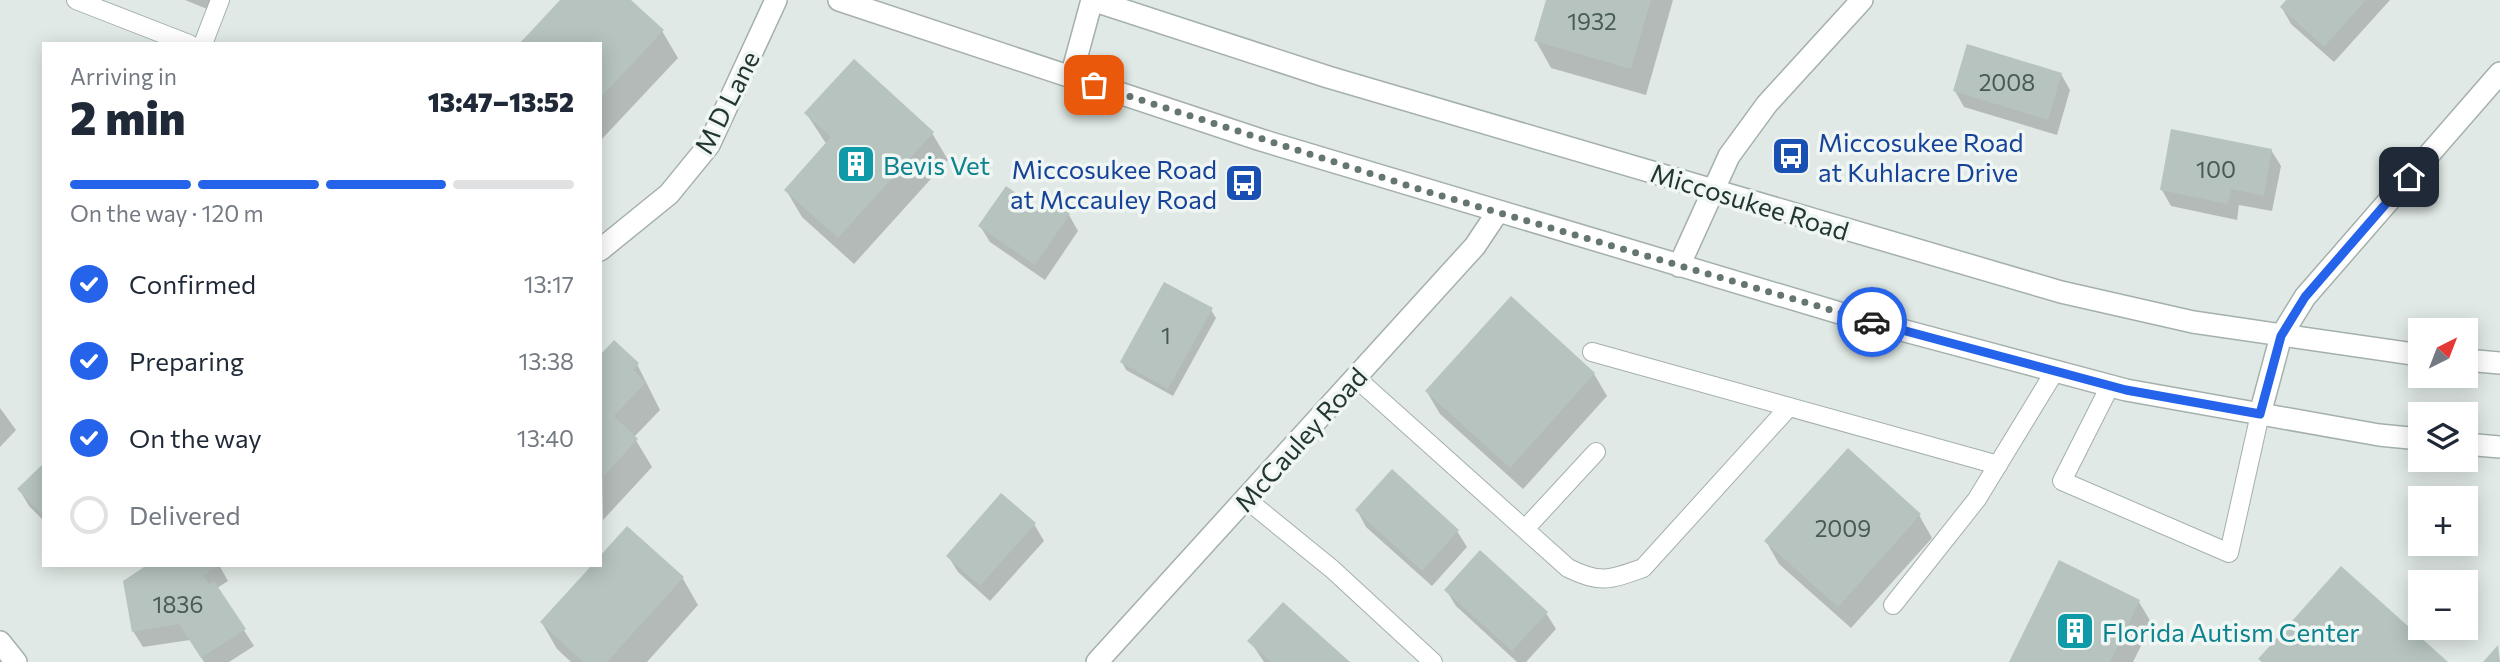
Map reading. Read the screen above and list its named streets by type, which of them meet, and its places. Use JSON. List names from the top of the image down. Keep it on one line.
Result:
{"streets":{"street":["M D Lane","Miccosukee Road","McCauley Road"]},"places":{"bus stop":["Miccosukee Road at Kuhlacre Drive","Miccosukee Road at Mccauley Road"],"building":["Bevis Vet","Florida Autism Center"]},"house_numbers":["1932","2008","100","1","2009","1836"],"north":"top right","page":{"heading":["2 min","Arriving in","13:47–13:52"],"bar":"On the way · 120 m","list":[["Confirmed","13:17"],["Preparing","13:38"],["On the way","13:40"],"Delivered"],"map_buttons":["+","−"]}}
